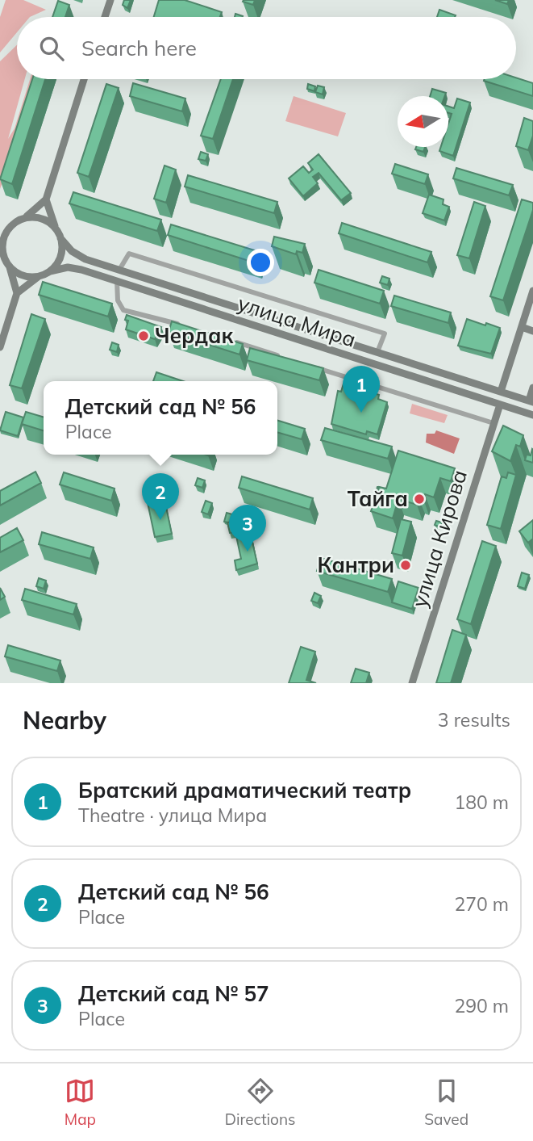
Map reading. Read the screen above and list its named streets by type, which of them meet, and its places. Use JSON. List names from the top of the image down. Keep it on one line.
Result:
{"streets":{"main road":["улица Мира","улица Кирова"]},"crossings":[["улица Мира","улица Кирова"]],"places":["Чердак","Тайга","Кантри"],"north":"left","page":{"search":"Search here","pins":["1","2","3"],"popup":["Детский сад № 56","Place"],"heading":["Nearby","3 results"],"list":[{"mark":"1","name":"Братский драматический театр","note":"Theatre · улица Мира","value":"180 m"},{"mark":"2","name":"Детский сад № 56","note":"Place","value":"270 m"},{"mark":"3","name":"Детский сад № 57","note":"Place","value":"290 m"}],"nav":["Map","Directions","Saved"]}}
